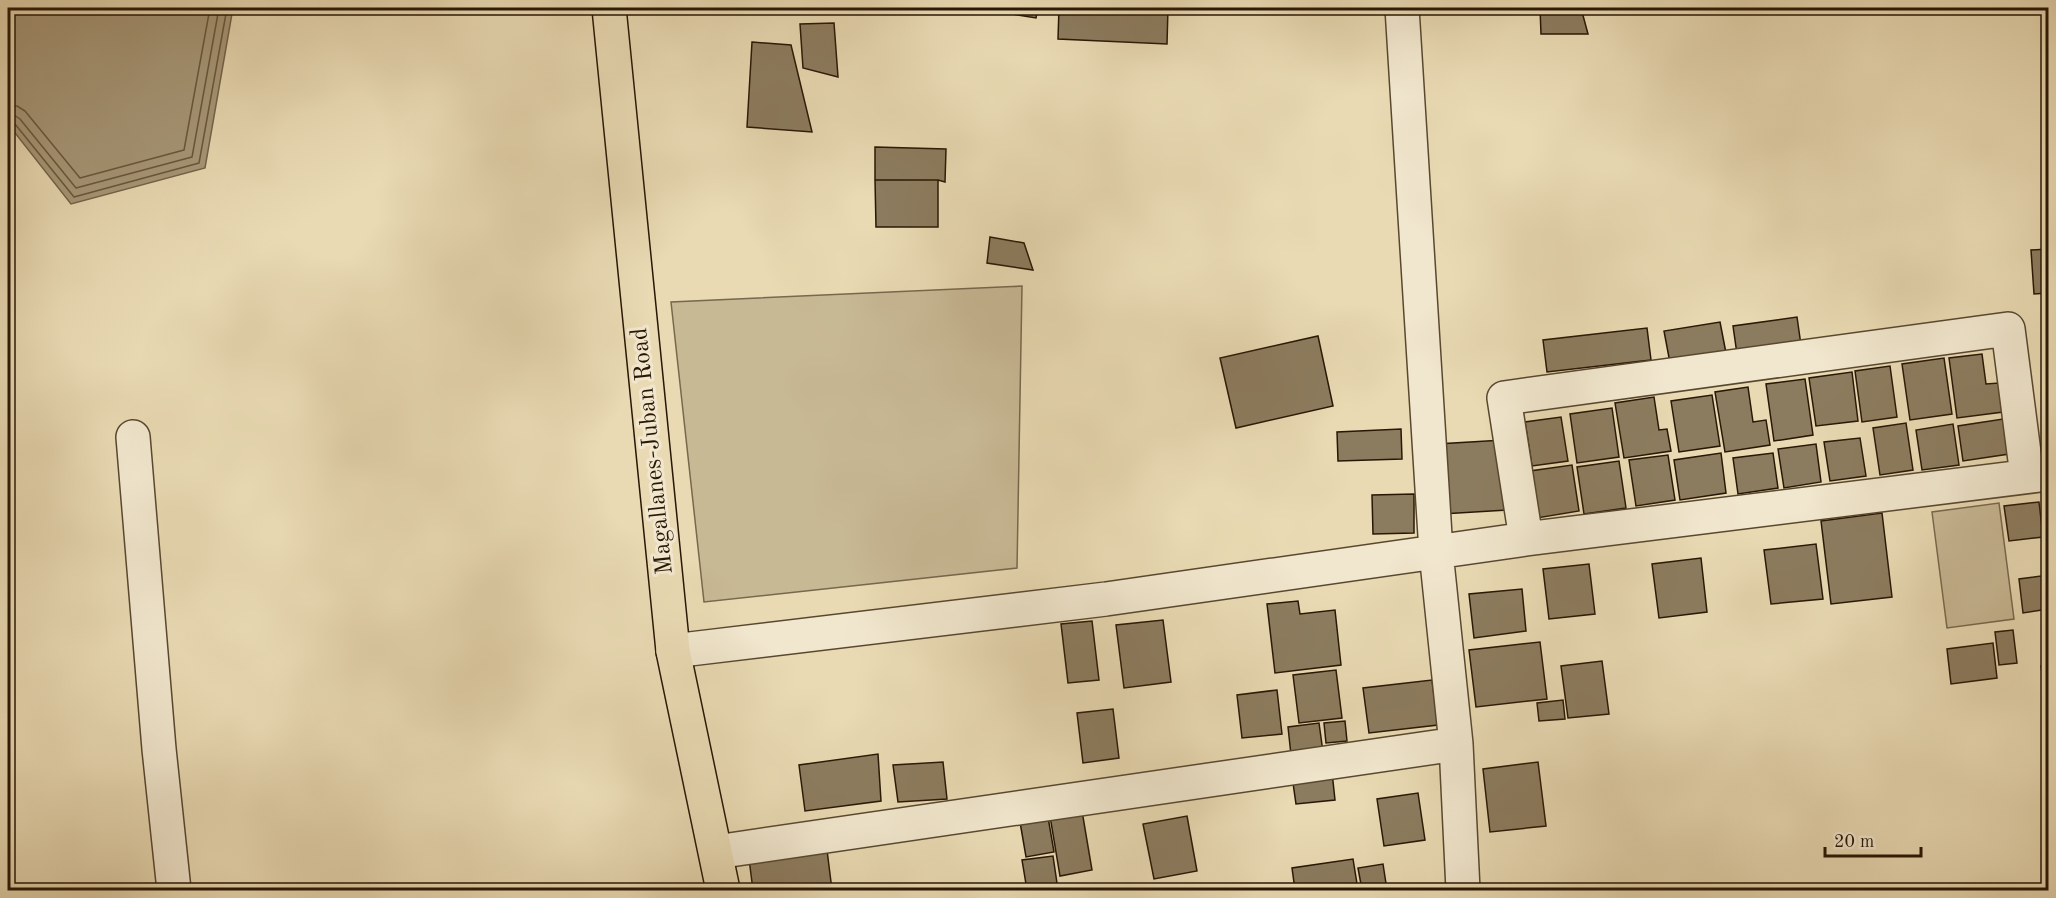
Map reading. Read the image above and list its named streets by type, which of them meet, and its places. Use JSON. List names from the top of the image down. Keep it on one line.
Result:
{"streets":{"main road":["Magallanes-Juban Road"]},"scale_bar":"20 m"}
